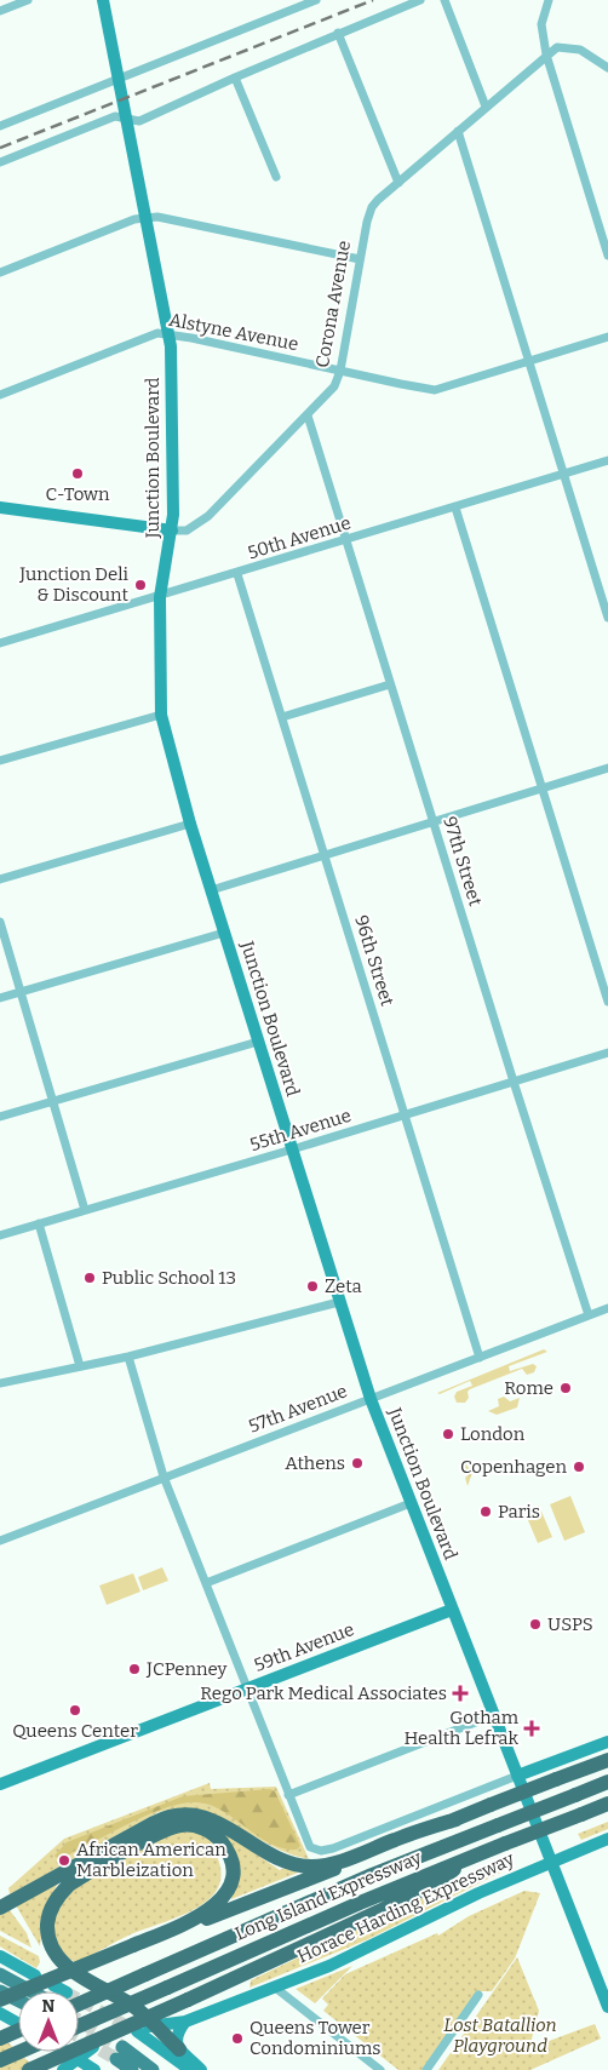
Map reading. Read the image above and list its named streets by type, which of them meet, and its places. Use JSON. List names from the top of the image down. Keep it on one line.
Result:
{"streets":{"highway":["Long Island Expressway"],"main road":["Corona Avenue","Junction Boulevard","59th Avenue","Horace Harding Expressway"],"street":["Alstyne Avenue","50th Avenue","97th Street","96th Street","55th Avenue","57th Avenue"]},"crossings":[["Corona Avenue","Alstyne Avenue"],["Corona Avenue","Junction Boulevard"],["Corona Avenue","97th Street"],["Alstyne Avenue","Junction Boulevard"],["Junction Boulevard","50th Avenue"],["Junction Boulevard","55th Avenue"],["Junction Boulevard","57th Avenue"],["Junction Boulevard","59th Avenue"],["Junction Boulevard","Horace Harding Expressway"],["50th Avenue","97th Street"],["50th Avenue","96th Street"],["97th Street","55th Avenue"],["97th Street","57th Avenue"],["96th Street","55th Avenue"],["96th Street","57th Avenue"]],"parks":["Lost Batallion Playground"],"places":{"other":["C-Town","Junction Deli & Discount","Public School 13","Zeta","Rome","London","Athens","Copenhagen","Paris","USPS","JCPenney","Queens Center","African American Marbleization","Queens Tower Condominiums"],"health":["Rego Park Medical Associates","Gotham Health Lefrak"]},"north":"top"}
